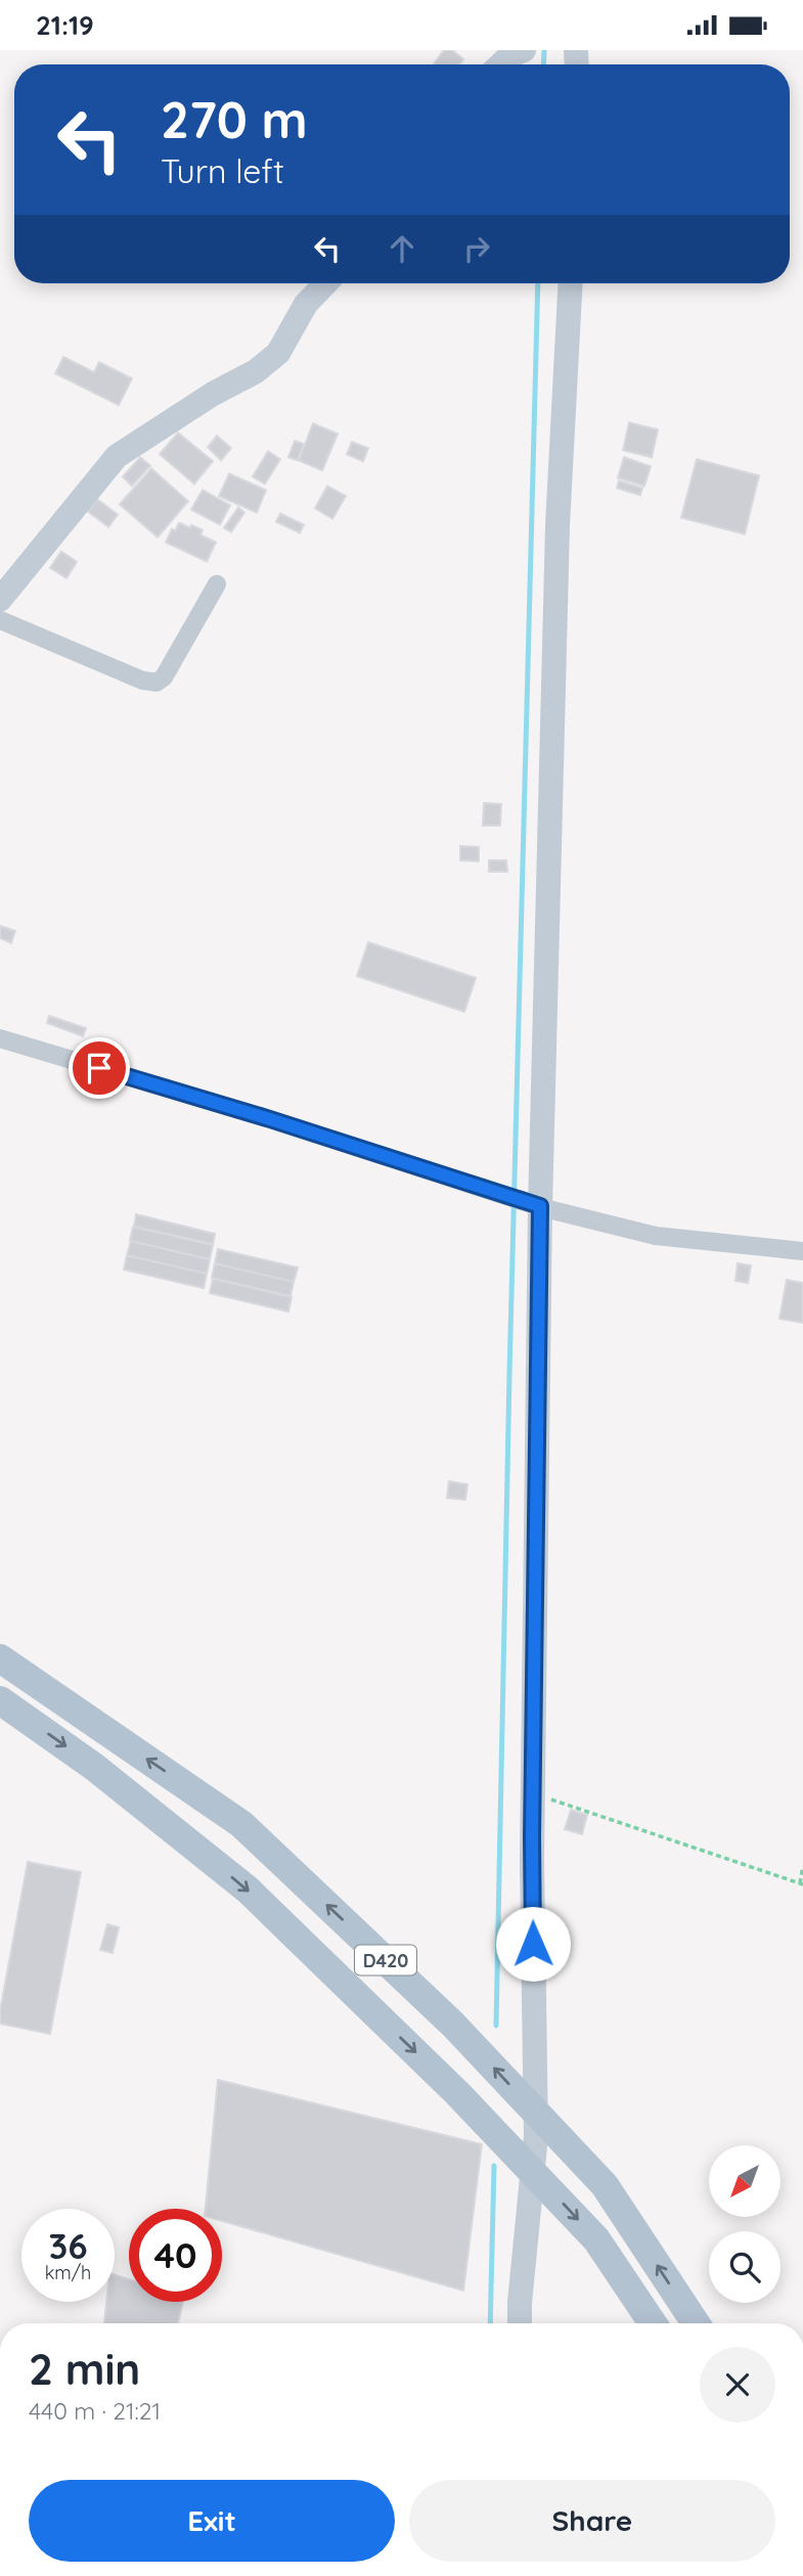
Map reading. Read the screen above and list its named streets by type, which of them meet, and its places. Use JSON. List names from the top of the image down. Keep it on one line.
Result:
{"streets":{"main road":["D420"]},"north":"bottom left","page":{"status":"21:19","turn":["270 m","Turn left"],"speed":"36 km/h","limit":"40","heading":["2 min","440 m · 21:21"],"buttons":["Exit","Share"]}}
